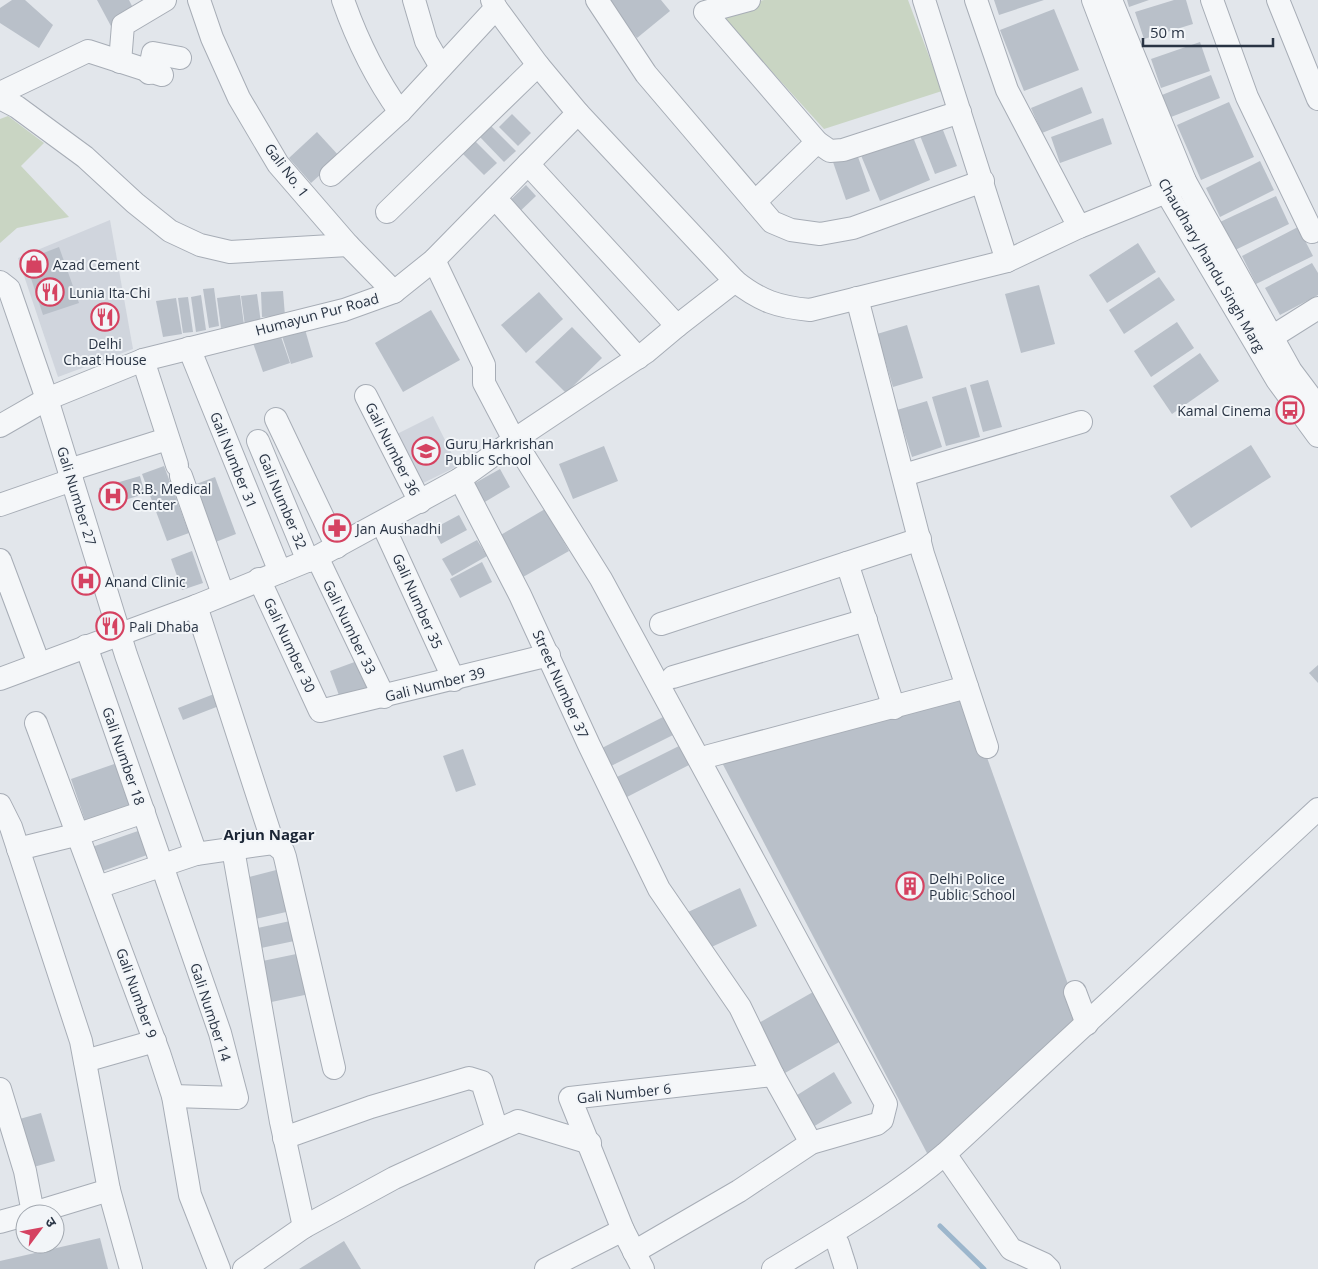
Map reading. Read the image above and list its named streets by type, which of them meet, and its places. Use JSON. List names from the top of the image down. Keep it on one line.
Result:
{"streets":{"street":["Gali No. 1","Chaudhary Jhandu Singh Marg","Humayun Pur Road","Gali Number 36","Gali Number 31","Gali Number 27","Gali Number 32","Gali Number 35","Gali Number 33","Gali Number 30","Gali Number 39","Street Number 37","Gali Number 18","Gali Number 9","Gali Number 14","Gali Number 6"]},"crossings":[["Gali No. 1","Humayun Pur Road"],["Humayun Pur Road","Gali Number 31"],["Humayun Pur Road","Gali Number 27"],["Gali Number 31","Gali Number 30"],["Gali Number 32","Gali Number 33"],["Gali Number 35","Gali Number 39"],["Gali Number 33","Gali Number 39"],["Gali Number 30","Gali Number 39"],["Gali Number 39","Street Number 37"],["Street Number 37","Gali Number 6"],["Gali Number 18","Gali Number 14"],["Gali Number 9","Gali Number 14"]],"districts":["Arjun Nagar"],"places":{"shop":["Azad Cement"],"restaurant":["Lunia Ita-Chi","Delhi Chaat House","Pali Dhaba"],"bus stop":["Kamal Cinema"],"school or university":["Guru Harkrishan Public School"],"hospital":["R.B. Medical Center","Anand Clinic"],"pharmacy":["Jan Aushadhi"],"building":["Delhi Police Public School"]},"scale_bar":"50 m","north":"top right"}
